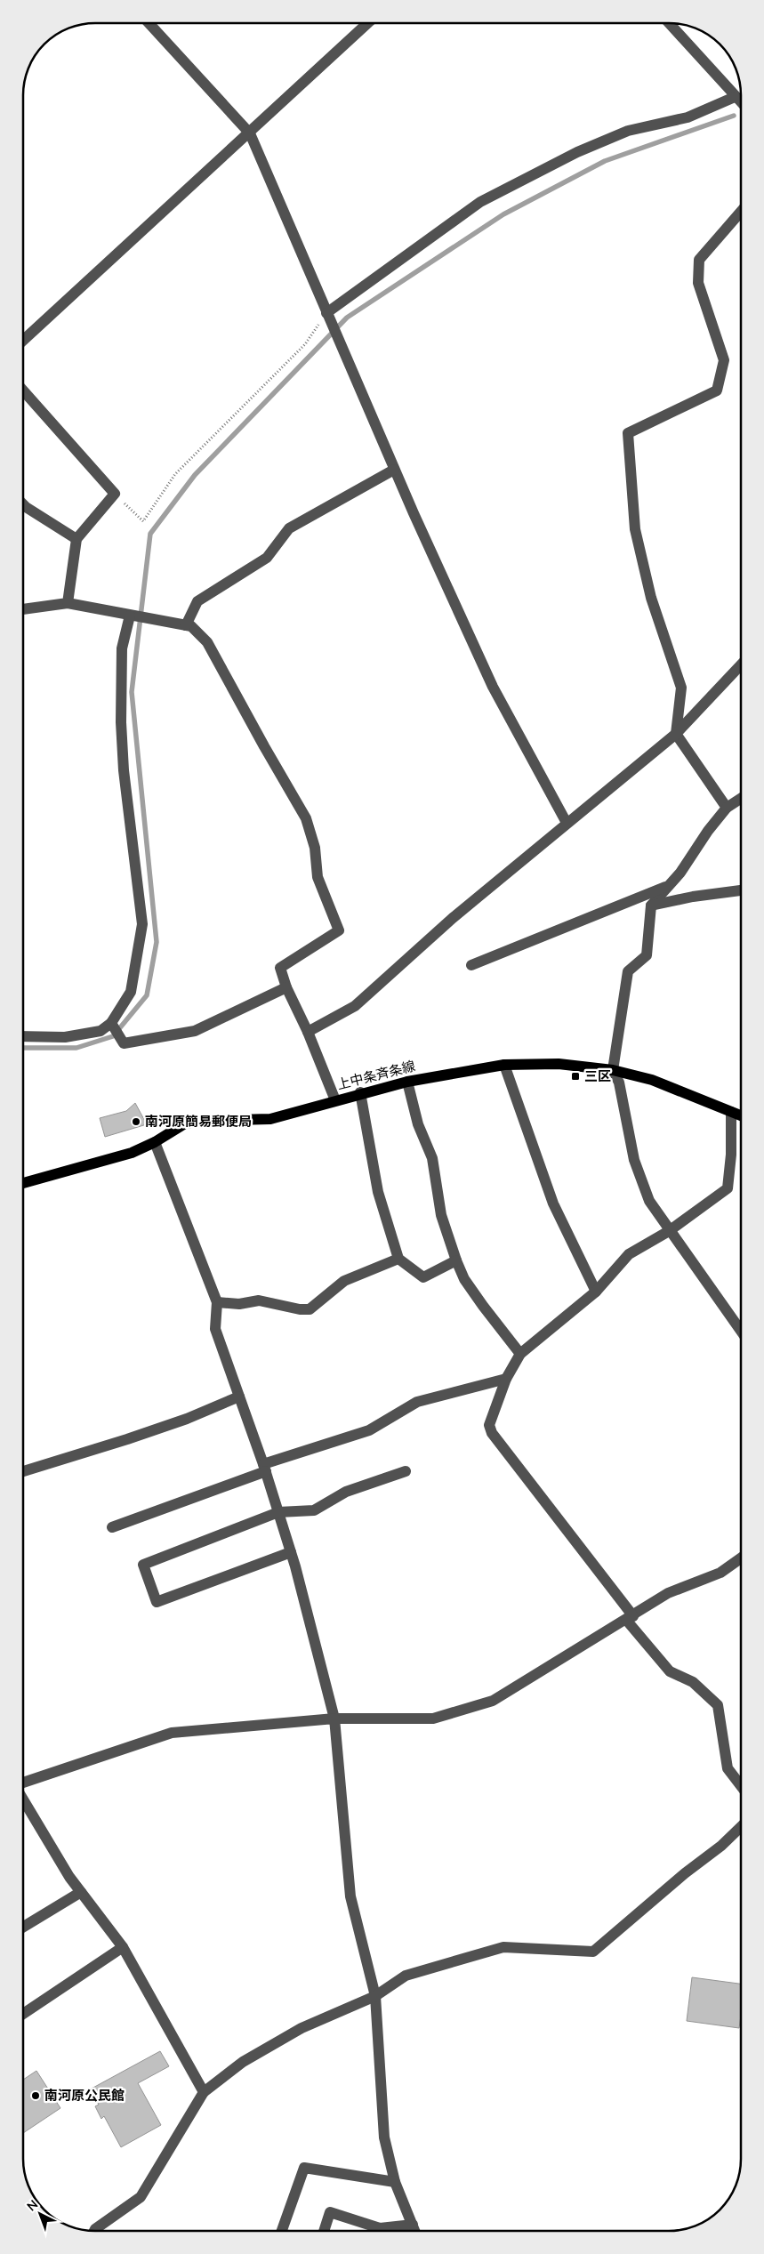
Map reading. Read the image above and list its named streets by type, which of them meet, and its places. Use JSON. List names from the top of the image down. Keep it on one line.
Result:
{"streets":{"main road":["上中条斉条線"]},"places":{"transit":["三区"],"other":["南河原簡易郵便局","南河原公民館"]},"north":"top left"}
